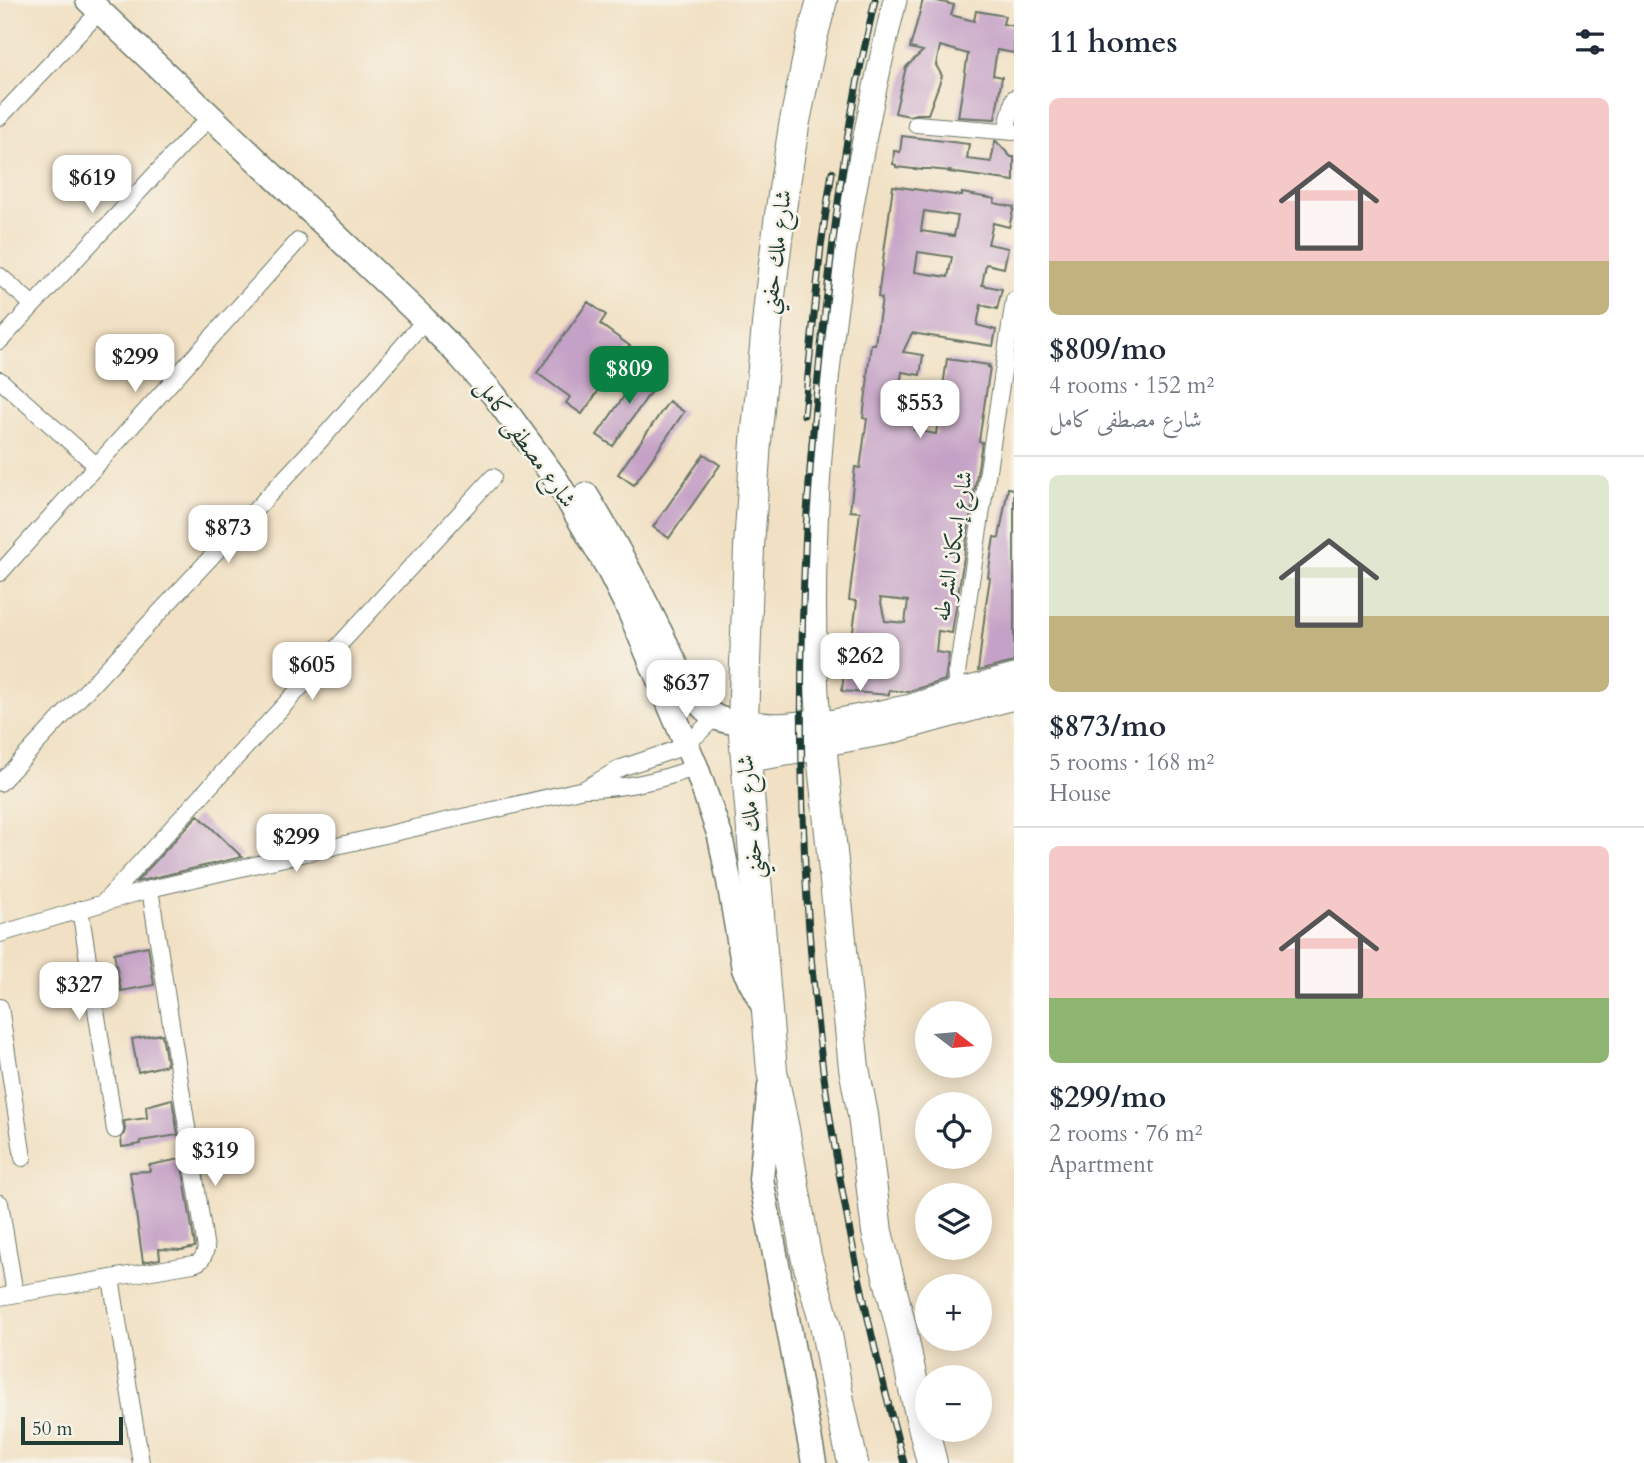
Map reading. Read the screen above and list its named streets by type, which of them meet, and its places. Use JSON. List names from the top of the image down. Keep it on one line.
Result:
{"streets":{"highway":["شارع ملك حفني"],"main road":["شارع مصطفى كامل"],"street":["شارع إسكان الشرطه"]},"crossings":[["شارع ملك حفني","شارع مصطفى كامل"]],"scale_bar":"50 m","north":"right","page":{"heading":"11 homes","list":[{"name":"$809/mo","note":"4 rooms · 152 m² · شارع مصطفى كامل"},{"name":"$873/mo","note":"5 rooms · 168 m² · House"},{"name":"$299/mo","note":"2 rooms · 76 m² · Apartment"}],"price":["$619","$299","$809","$553","$873","$262","$605","$637","$299","$327","$319"],"map_buttons":["+","−"],"scale":"50 m"}}
